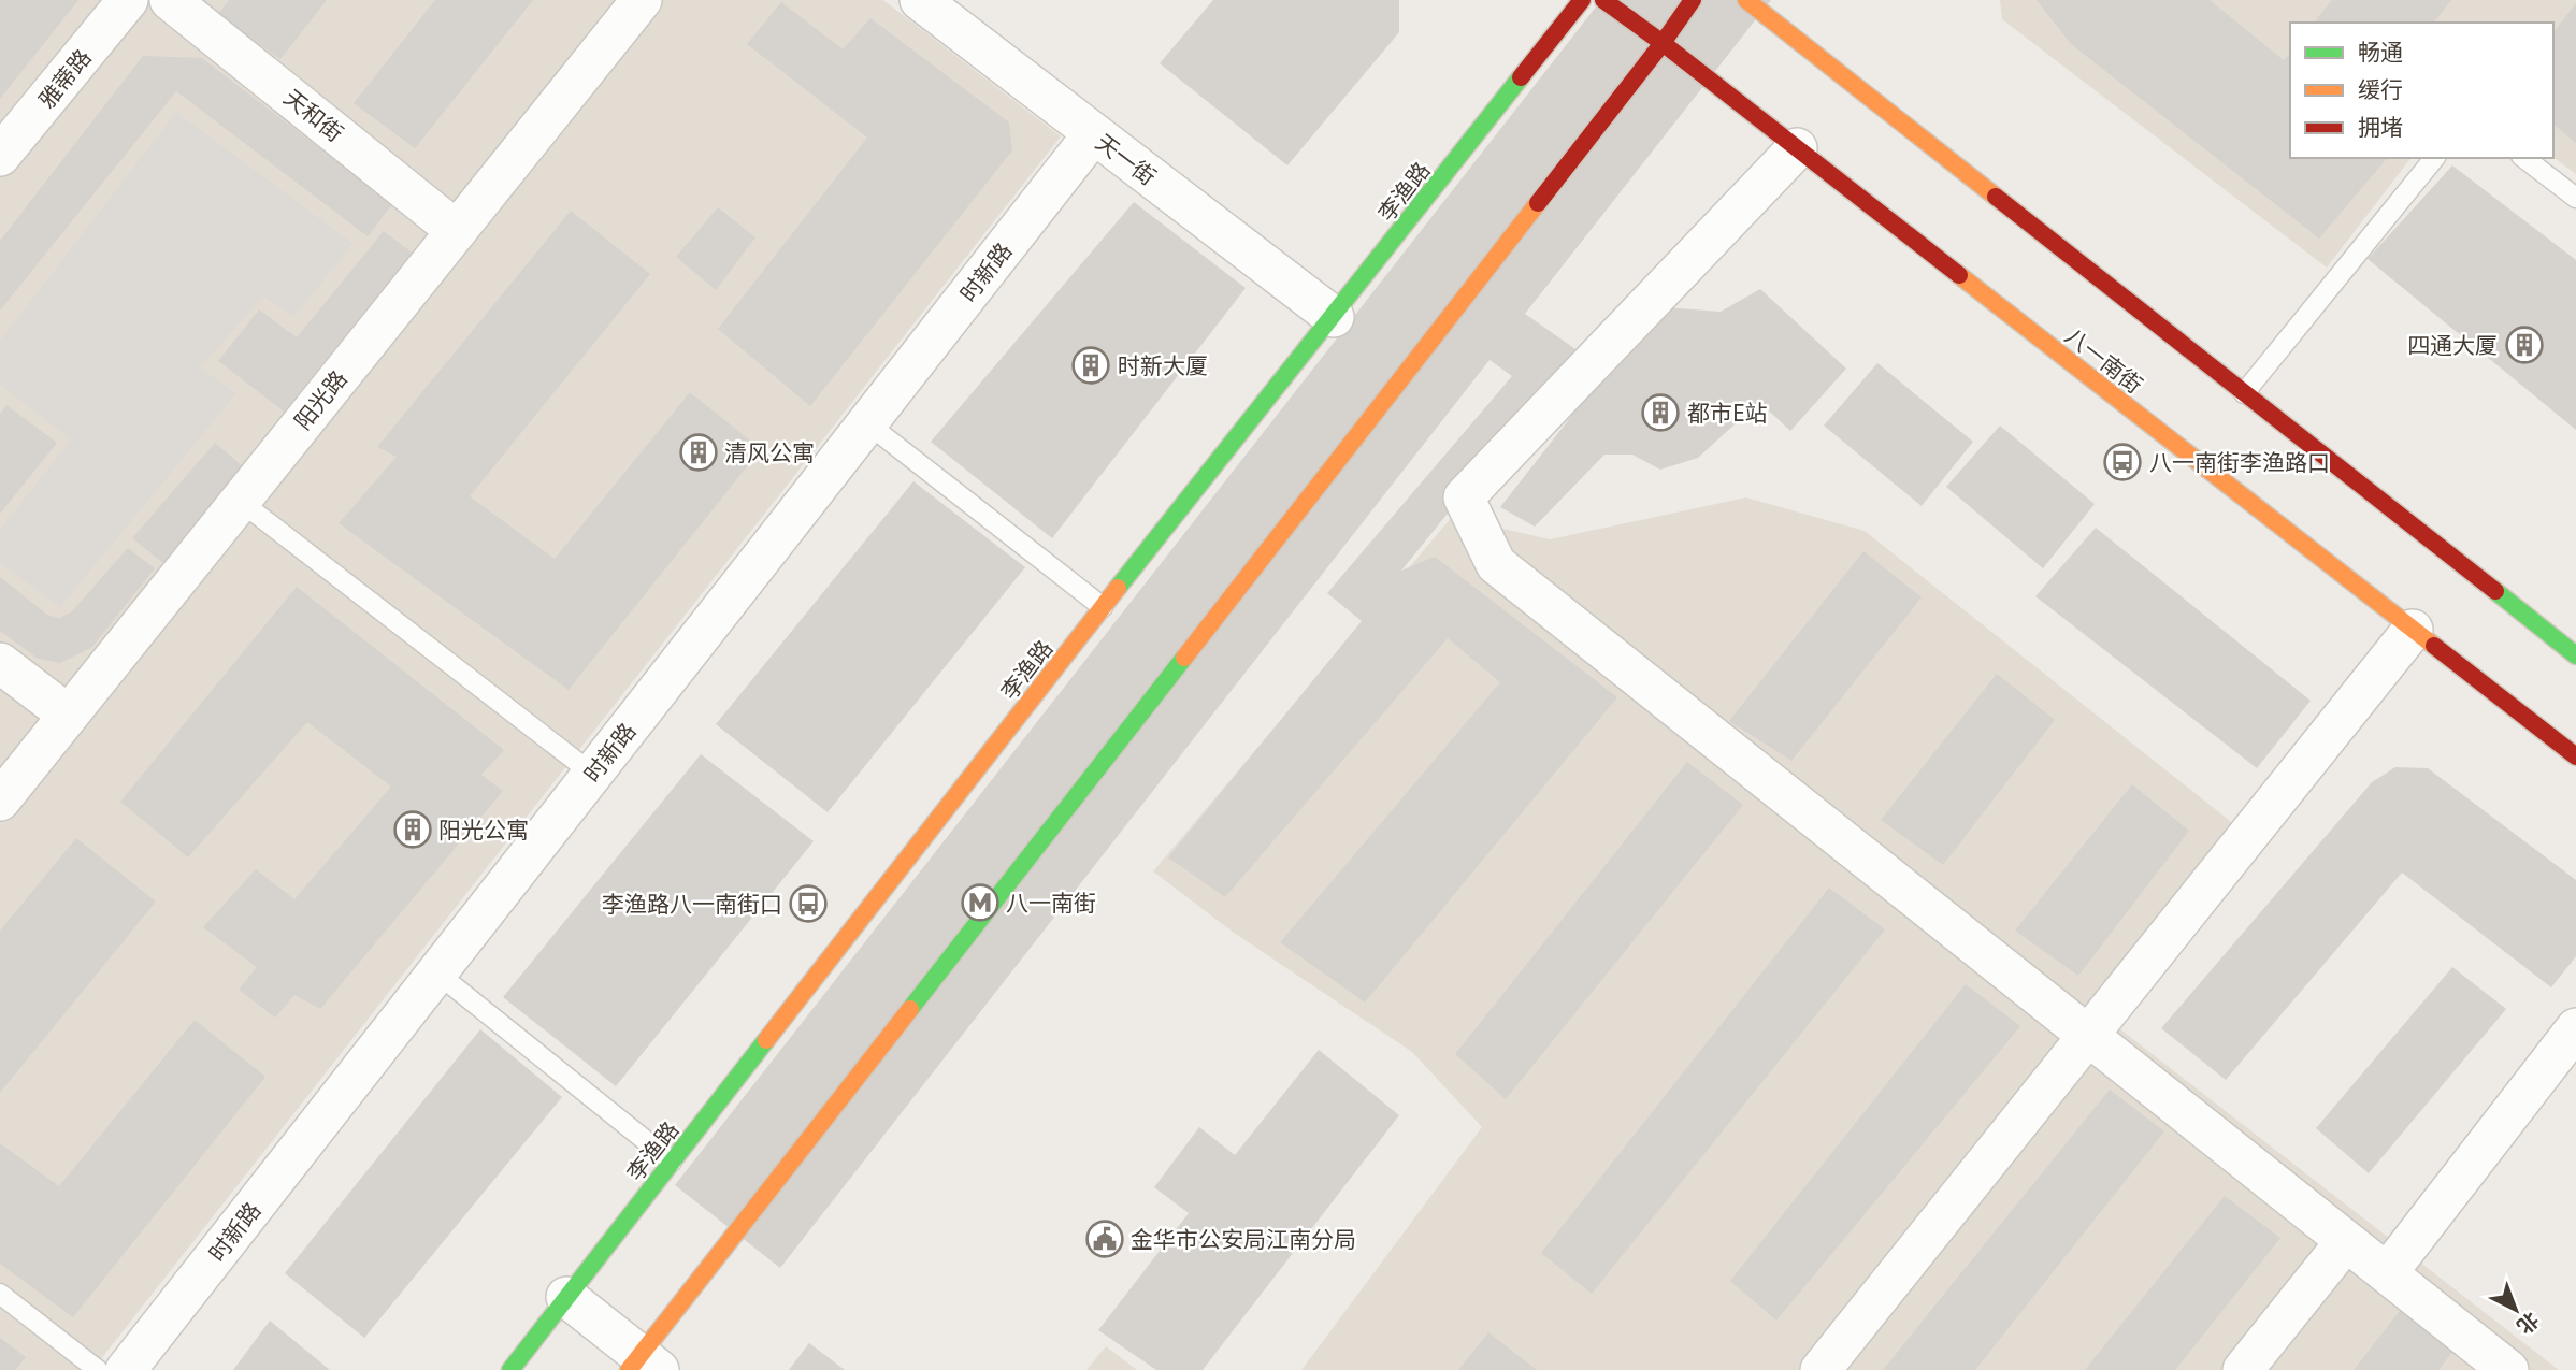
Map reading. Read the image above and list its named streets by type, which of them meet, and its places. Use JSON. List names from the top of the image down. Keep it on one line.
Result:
{"streets":{"main road":["李渔路","八一南街"],"street":["雅蒂路","天和街","天一街","时新路","阳光路"]},"crossings":[["天和街","阳光路"],["天一街","李渔路"],["天一街","时新路"]],"places":{"building":["四通大厦","时新大厦","都市E站","清风公寓","阳光公寓"],"bus stop":["八一南街李渔路口","李渔路八一南街口"],"metro station":["八一南街"],"public building":["金华市公安局江南分局"]},"legend":["畅通","缓行","拥堵"],"north":"bottom right"}
